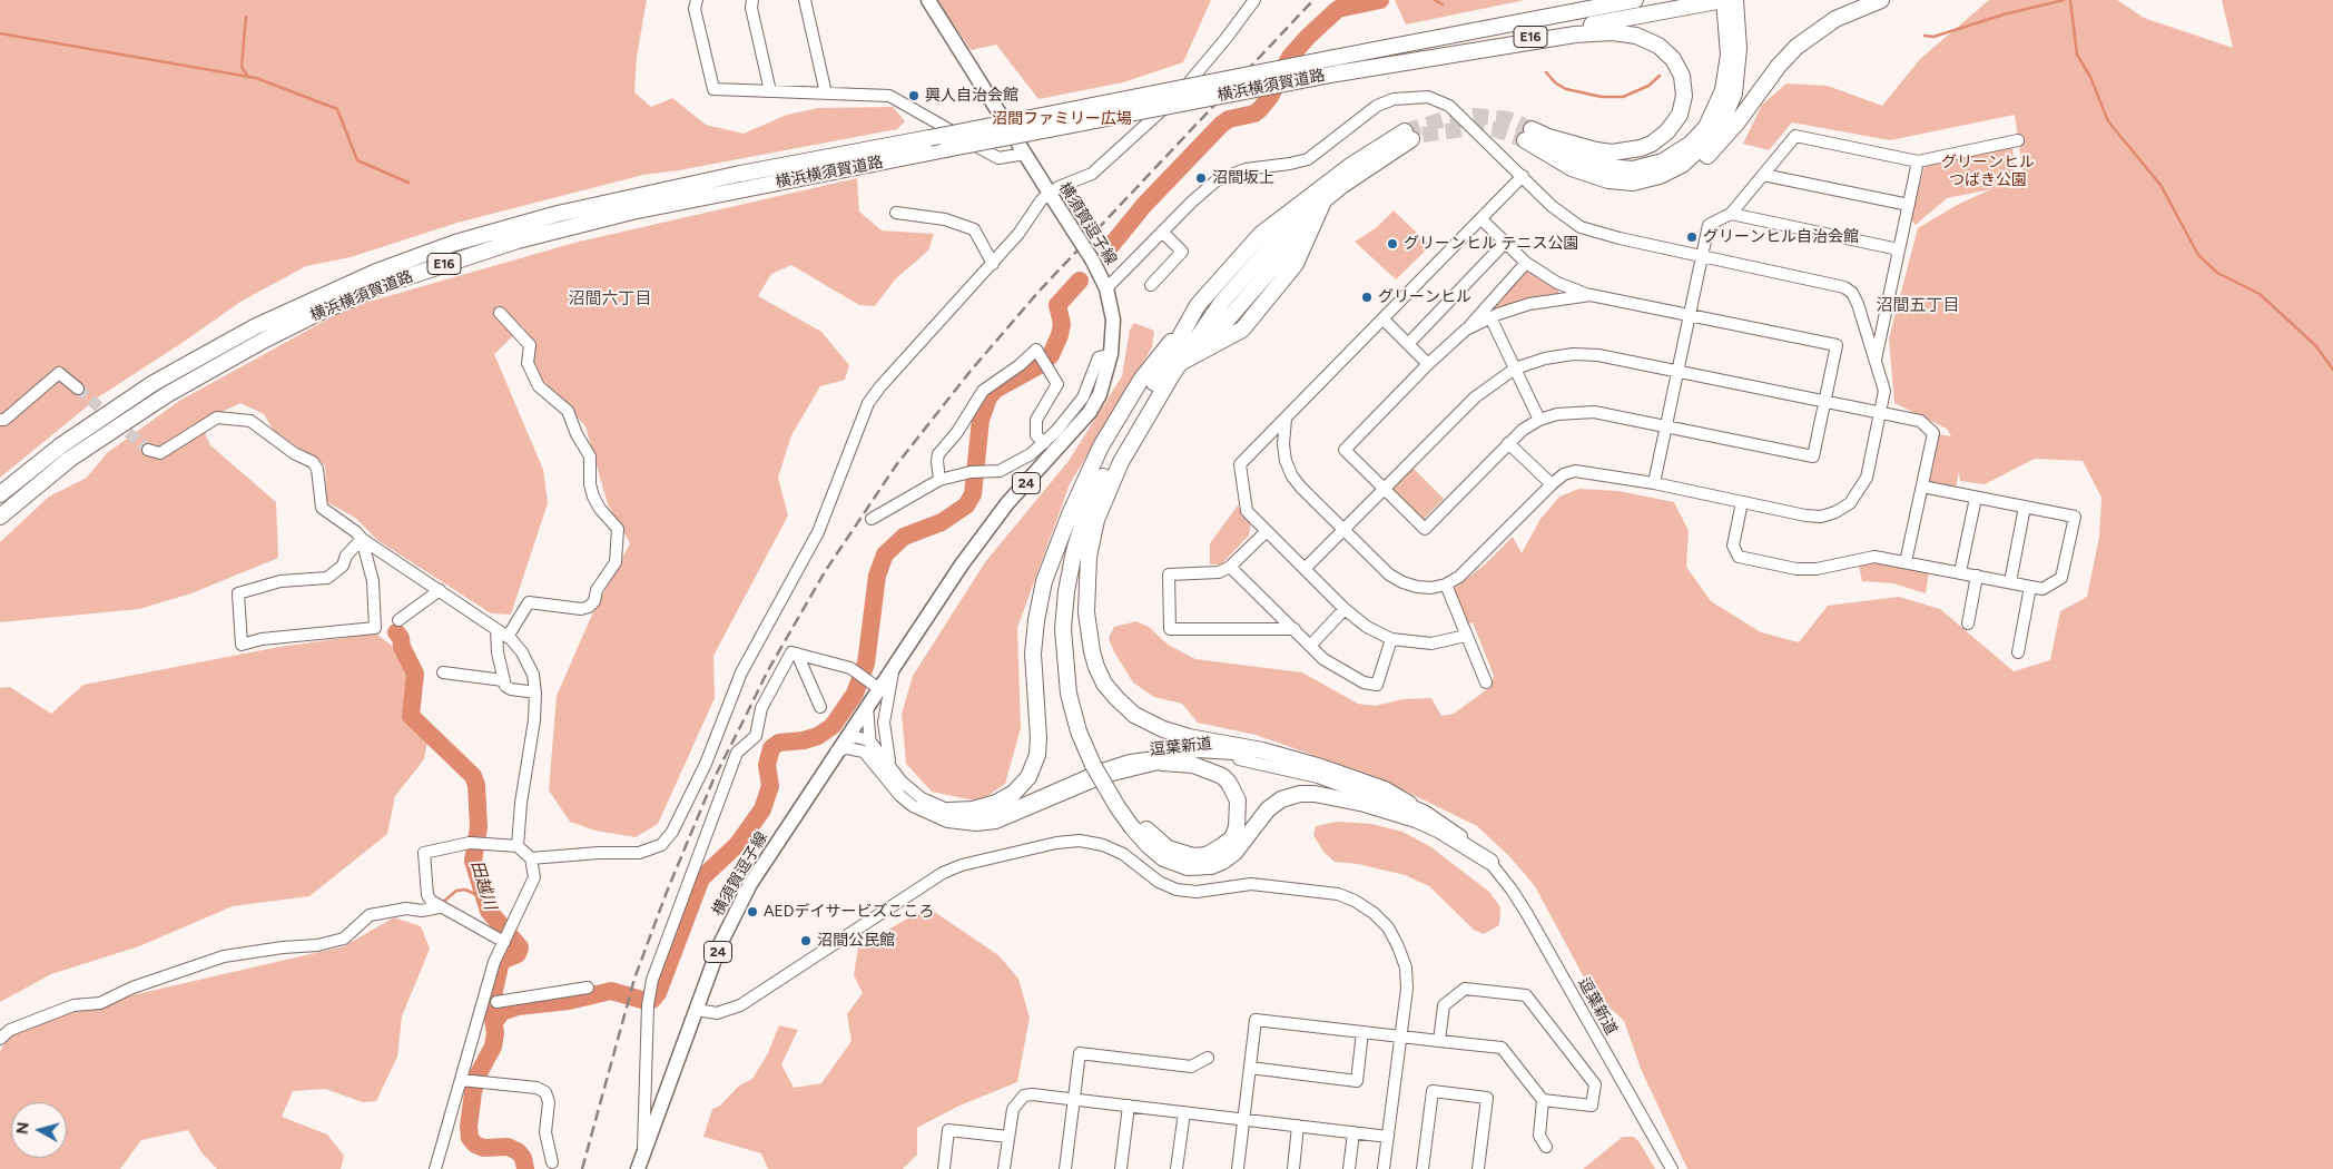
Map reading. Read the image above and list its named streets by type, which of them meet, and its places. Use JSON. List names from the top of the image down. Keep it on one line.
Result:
{"streets":{"highway":["E16","横浜横須賀道路"],"main road":["横須賀逗子線","24"],"street":["逗葉新道"]},"crossings":[["横須賀逗子線","24"]],"districts":["沼間六丁目","沼間五丁目"],"water":["田越川"],"parks":["沼間ファミリー広場","グリーンヒル つばき公園"],"places":["興人自治会館","沼間坂上","グリーンヒル自治会館","グリーンヒル テニス公園","グリーンヒル","AEDデイサービズこころ","沼間公民館"],"north":"left"}
